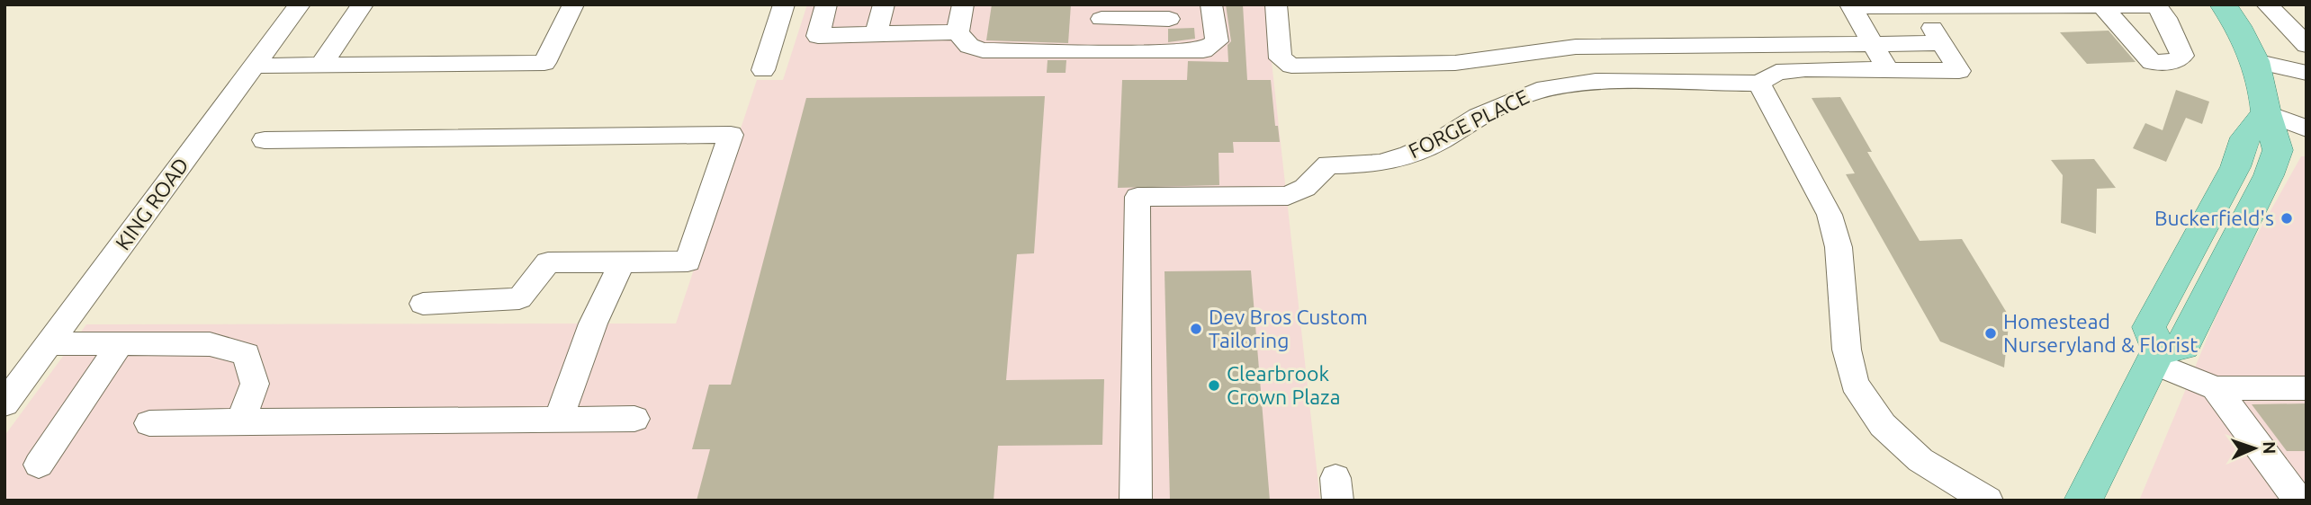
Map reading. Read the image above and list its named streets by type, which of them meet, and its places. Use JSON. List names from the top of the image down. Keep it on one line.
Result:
{"streets":{"street":["FORGE PLACE","KING ROAD"]},"places":["Buckerfield's","Dev Bros Custom Tailoring","Homestead Nurseryland & Florist","Clearbrook Crown Plaza"],"north":"right"}
